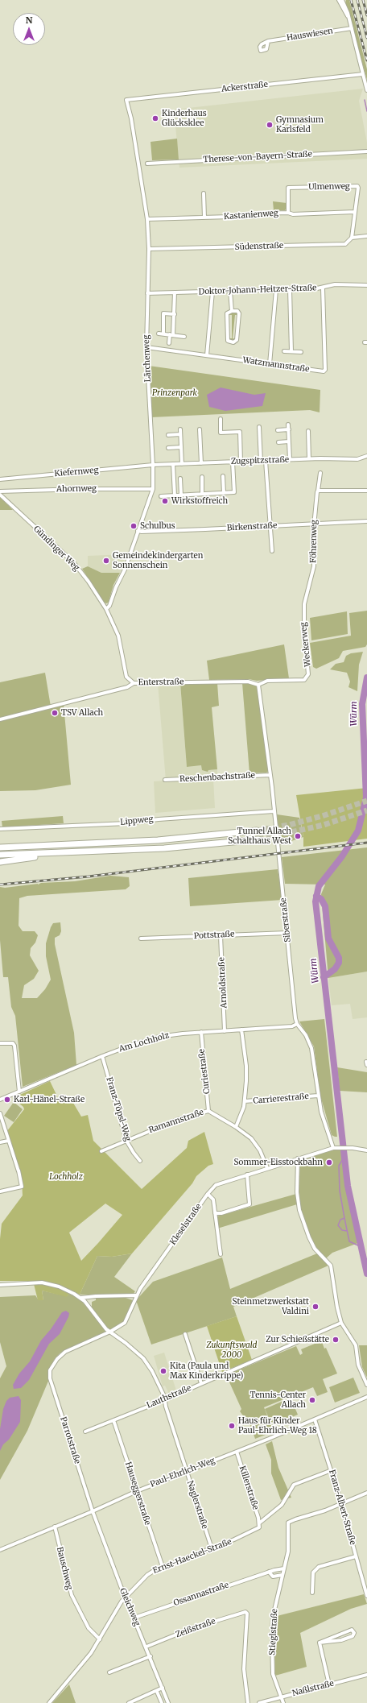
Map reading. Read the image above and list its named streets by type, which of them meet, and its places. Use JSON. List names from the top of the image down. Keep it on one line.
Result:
{"streets":{"street":["Hauswiesen","Ackerstraße","Therese-von-Bayern-Straße","Ulmenweg","Kastanienweg","Südenstraße","Doktor-Johann-Heitzer-Straße","Lärchenweg","Watzmannstraße","Zugspitzstraße","Kiefernweg","Ahornweg","Birkenstraße","Föhrenweg","Gündinger Weg","Weckerweg","Enterstraße","Reschenbachstraße","Lippweg","Siberstraße","Pottstraße","Arnoldstraße","Am Lochholz","Curiestraße","Carrierestraße","Franz-Töpsl-Weg","Ramannstraße","Kleselstraße","Lauthstraße","Parrotstraße","Paul-Ehrlich-Weg","Killerstraße","Hauseggerstraße","Naglerstraße","Franz-Albert-Straße","Ernst-Haeckel-Straße","Bauschweg","Ossannastraße","Gleichweg","Zeißstraße","Stieglstraße","Naßlstraße"]},"crossings":[["Ackerstraße","Lärchenweg"],["Ulmenweg","Kastanienweg"],["Ulmenweg","Südenstraße"],["Kastanienweg","Lärchenweg"],["Südenstraße","Lärchenweg"],["Doktor-Johann-Heitzer-Straße","Lärchenweg"],["Doktor-Johann-Heitzer-Straße","Watzmannstraße"],["Lärchenweg","Watzmannstraße"],["Lärchenweg","Zugspitzstraße"],["Lärchenweg","Kiefernweg"],["Lärchenweg","Ahornweg"],["Lärchenweg","Birkenstraße"],["Lärchenweg","Gündinger Weg"],["Zugspitzstraße","Kiefernweg"],["Birkenstraße","Föhrenweg"],["Föhrenweg","Weckerweg"],["Gündinger Weg","Enterstraße"],["Weckerweg","Enterstraße"],["Enterstraße","Siberstraße"],["Reschenbachstraße","Siberstraße"],["Lippweg","Siberstraße"],["Siberstraße","Pottstraße"],["Siberstraße","Am Lochholz"],["Siberstraße","Carrierestraße"],["Siberstraße","Kleselstraße"],["Pottstraße","Arnoldstraße"],["Arnoldstraße","Am Lochholz"],["Am Lochholz","Curiestraße"],["Am Lochholz","Franz-Töpsl-Weg"],["Curiestraße","Ramannstraße"],["Franz-Töpsl-Weg","Ramannstraße"],["Ramannstraße","Kleselstraße"],["Kleselstraße","Parrotstraße"],["Kleselstraße","Naglerstraße"],["Lauthstraße","Hauseggerstraße"],["Lauthstraße","Naglerstraße"],["Parrotstraße","Paul-Ehrlich-Weg"],["Parrotstraße","Gleichweg"],["Paul-Ehrlich-Weg","Killerstraße"],["Paul-Ehrlich-Weg","Hauseggerstraße"],["Paul-Ehrlich-Weg","Naglerstraße"],["Paul-Ehrlich-Weg","Franz-Albert-Straße"],["Paul-Ehrlich-Weg","Bauschweg"],["Paul-Ehrlich-Weg","Gleichweg"],["Killerstraße","Ernst-Haeckel-Straße"],["Hauseggerstraße","Ernst-Haeckel-Straße"],["Naglerstraße","Ernst-Haeckel-Straße"],["Franz-Albert-Straße","Ernst-Haeckel-Straße"],["Franz-Albert-Straße","Stieglstraße"],["Ernst-Haeckel-Straße","Bauschweg"],["Ernst-Haeckel-Straße","Gleichweg"],["Ossannastraße","Gleichweg"],["Ossannastraße","Stieglstraße"],["Gleichweg","Zeißstraße"],["Stieglstraße","Naßlstraße"]],"water":["Würm"],"parks":["Prinzenpark","Lochholz","Zukunftswald 2000"],"places":["Kinderhaus Glücksklee","Gymnasium Karlsfeld","Wirkstoffreich","Schulbus","Gemeindekindergarten Sonnenschein","TSV Allach","Tunnel Allach Schalthaus West","Karl-Hänel-Straße","Sommer-Eisstockbahn","Steinmetzwerkstatt Valdini","Zur Schießstätte","Kita (Paula und Max Kinderkrippe)","Tennis-Center Allach","Haus für Kinder Paul-Ehrlich-Weg 18"],"north":"top"}
